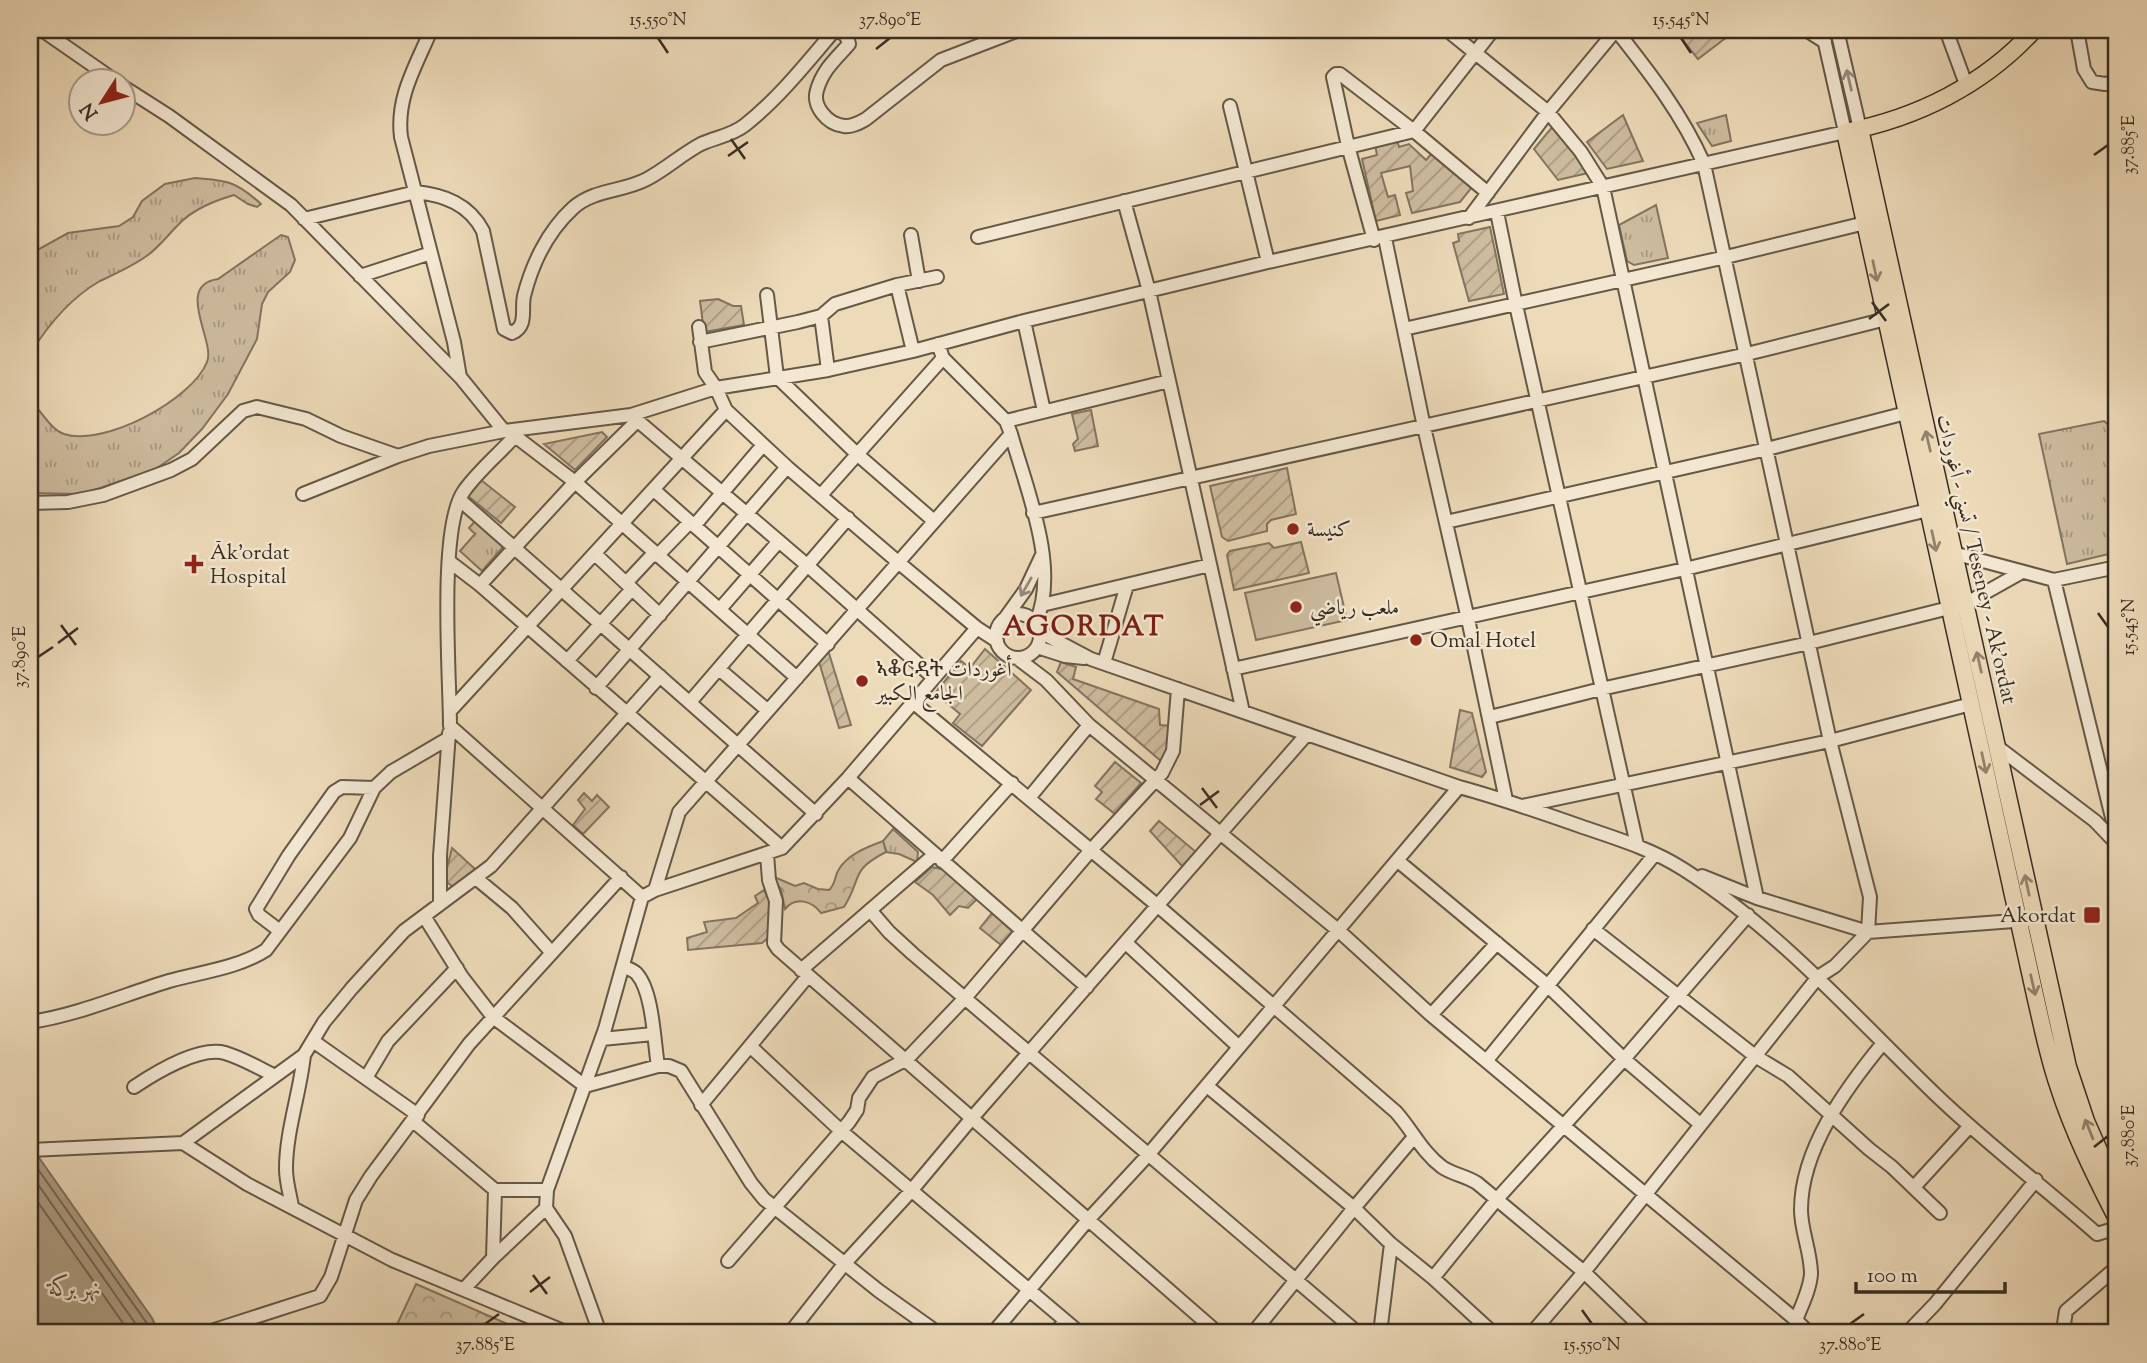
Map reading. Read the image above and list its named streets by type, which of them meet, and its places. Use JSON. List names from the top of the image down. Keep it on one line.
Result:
{"streets":{"main road":["تسني - أغوردات / Teseney - Ak'ordat"]},"districts":["AGORDAT"],"water":["نهر بركة"],"places":{"other":["كنيسة","ملعب رياضي","Omal Hotel","ኣቆርዳት أغوردات الجامع الكبير"],"health":["Āk'ordat Hospital"],"transit":["Akordat"]},"scale_bar":"100 m","north":"bottom left","coordinates":["15.550°N","37.890°E","15.545°N","37.885°E","37.880°E"]}
